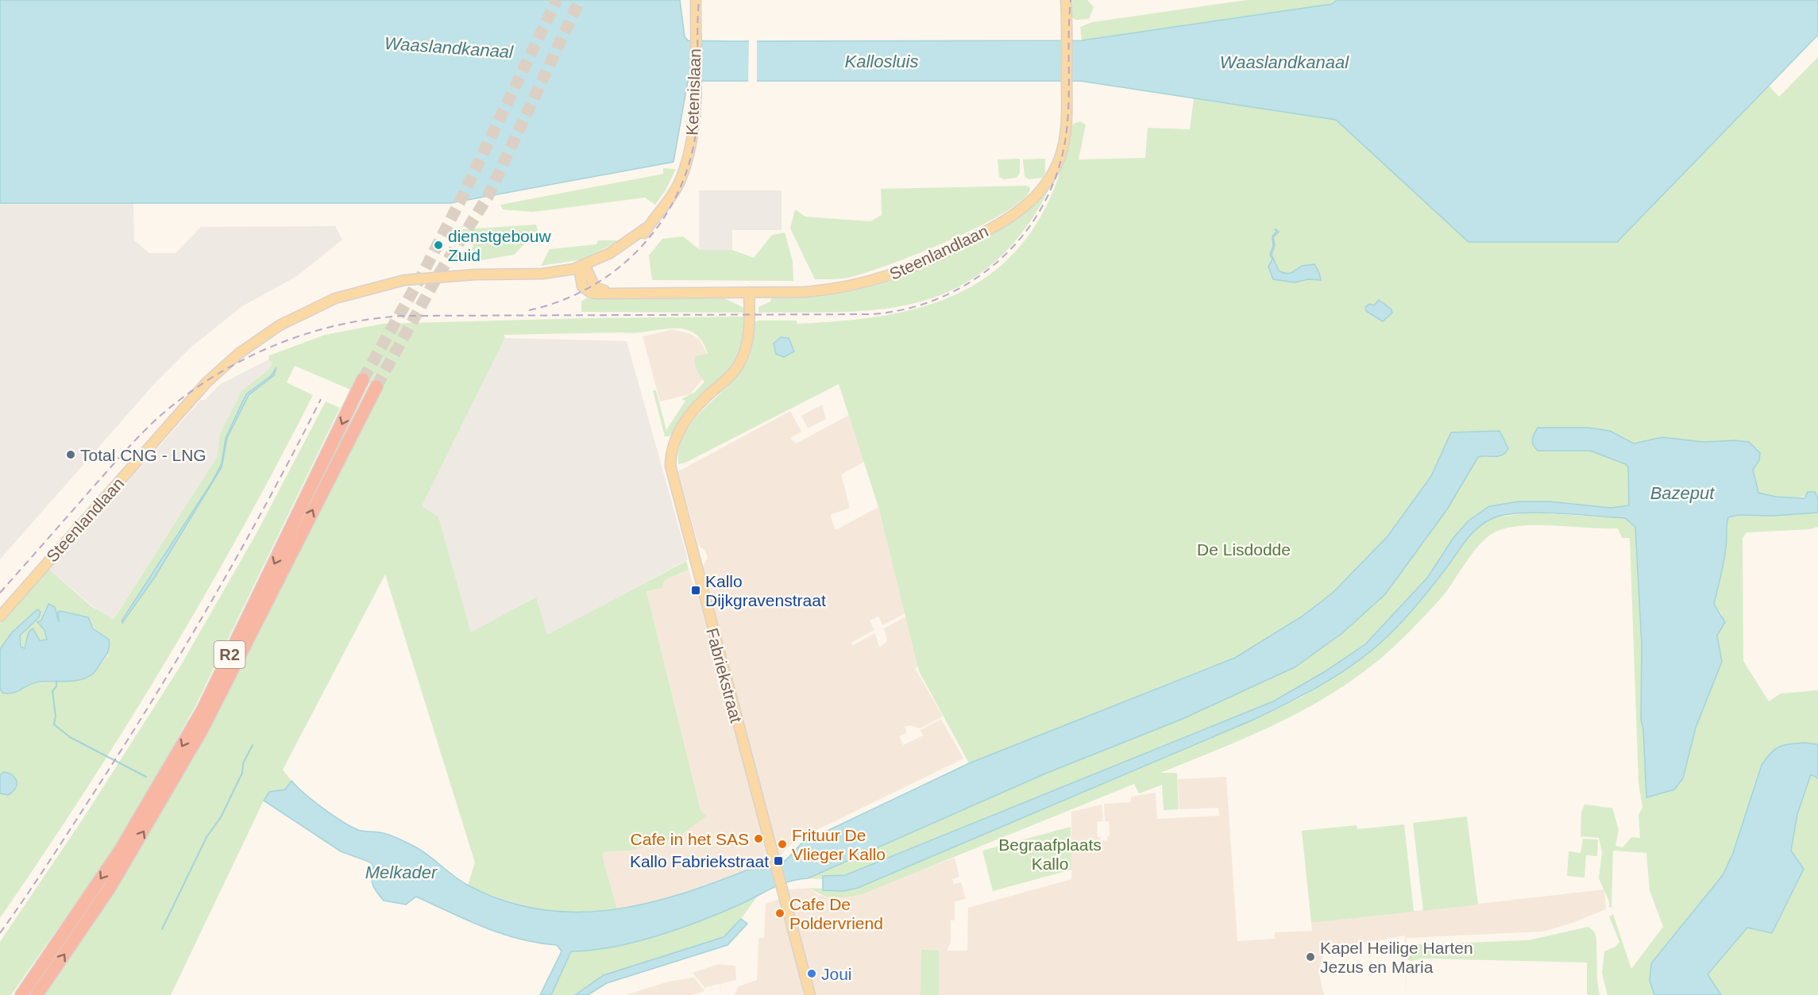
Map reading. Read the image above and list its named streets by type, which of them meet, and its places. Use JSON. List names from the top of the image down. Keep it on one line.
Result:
{"streets":{"highway":["R2"],"main road":["Ketenislaan","Steenlandlaan","Fabriekstraat"]},"crossings":[["Ketenislaan","Steenlandlaan"],["Steenlandlaan","Fabriekstraat"]],"water":["Waaslandkanaal","Kallosluis","Bazeput","Melkader"],"parks":["De Lisdodde","Begraafplaats Kallo"],"places":{"other":["dienstgebouw Zuid","Total CNG - LNG","Cafe in het SAS","Frituur De Vlieger Kallo","Cafe De Poldervriend","Kapel Heilige Harten Jezus en Maria","Joui"],"transit":["Kallo Dijkgravenstraat","Kallo Fabriekstraat"]}}
